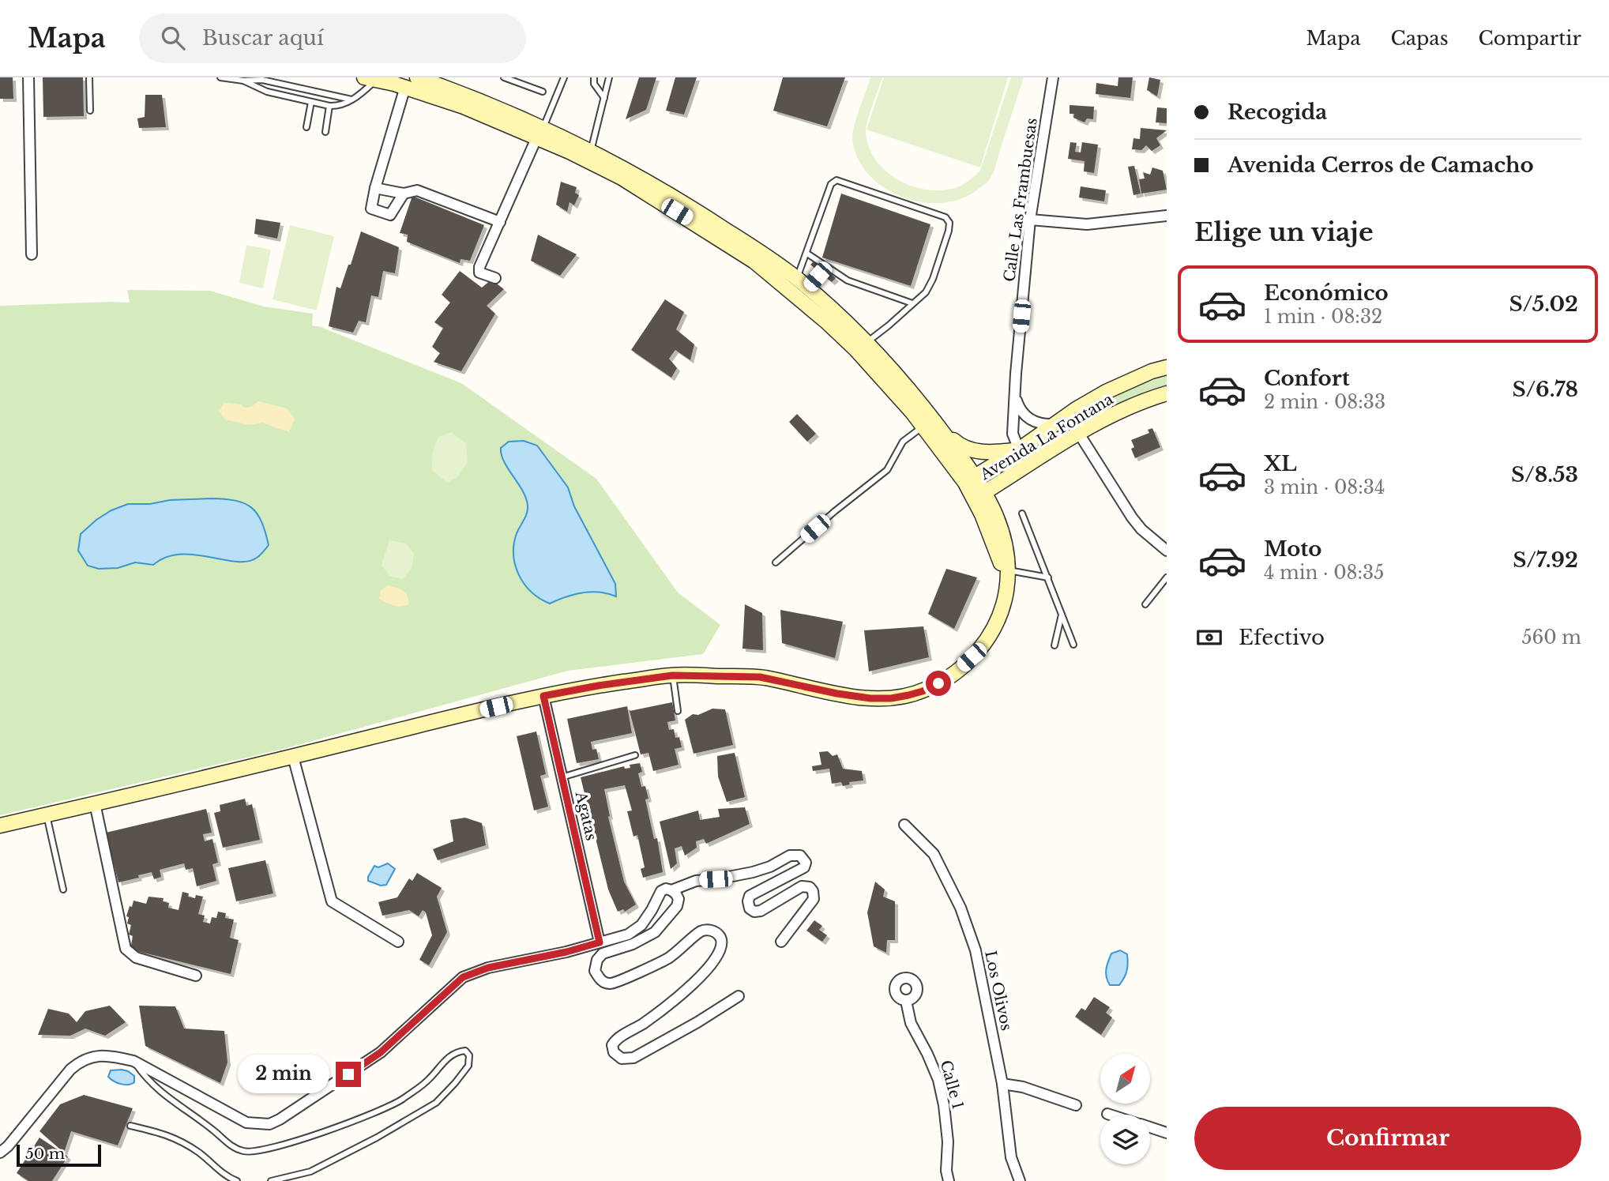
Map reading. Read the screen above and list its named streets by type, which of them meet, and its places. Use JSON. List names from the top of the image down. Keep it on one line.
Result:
{"streets":{"main road":["Avenida La Fontana"],"street":["Calle Las Frambuesas","Agatas","Los Olivos","Calle 1"]},"crossings":[["Calle Las Frambuesas","Avenida La Fontana"]],"scale_bar":"50 m","north":"top right","page":{"header":"Mapa","search":"Buscar aquí","nav":["Mapa","Capas","Compartir"],"banner":["Recogida","Avenida Cerros de Camacho"],"heading":"Elige un viaje","list":[{"name":"Económico","note":"1 min · 08:32","value":"S/5.02"},{"name":"Confort","note":"2 min · 08:33","value":"S/6.78"},{"name":"XL","note":"3 min · 08:34","value":"S/8.53"},{"name":"Moto","note":"4 min · 08:35","value":"S/7.92"}],"pay":["Efectivo","560 m"],"bubble":"2 min","buttons":"Confirmar","scale":"50 m"}}
